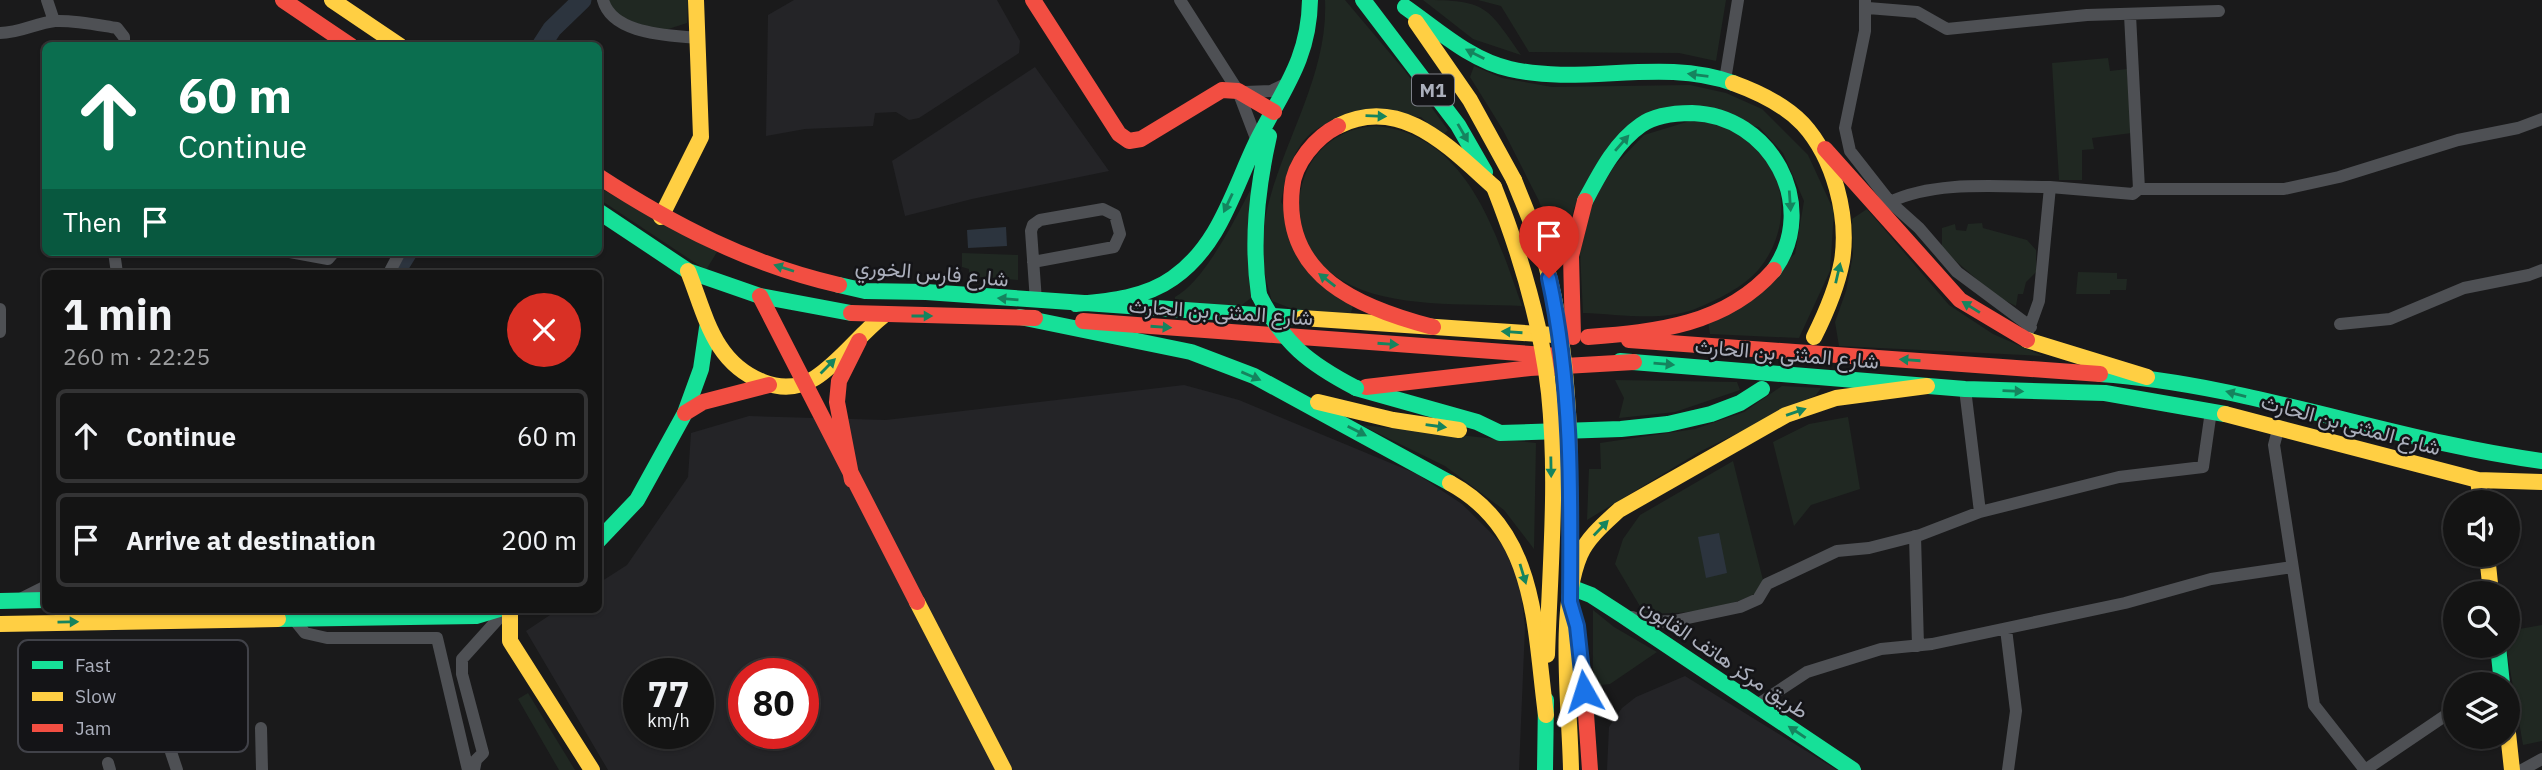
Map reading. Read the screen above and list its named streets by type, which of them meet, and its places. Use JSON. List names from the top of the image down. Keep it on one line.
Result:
{"streets":{"main road":["M1","شارع فارس الخوري","شارع المثنى بن الحارث","طريق مركز هاتف القابون"]},"crossings":[["شارع فارس الخوري","شارع المثنى بن الحارث"]],"legend":["Fast","Slow","Jam"],"page":{"turn":["60 m","Continue"],"then":"Then","heading":["1 min","260 m · 22:25"],"list":[{"name":"Continue","value":"60 m"},{"name":"Arrive at destination","value":"200 m"}],"speed":"77 km/h","limit":"80"}}
